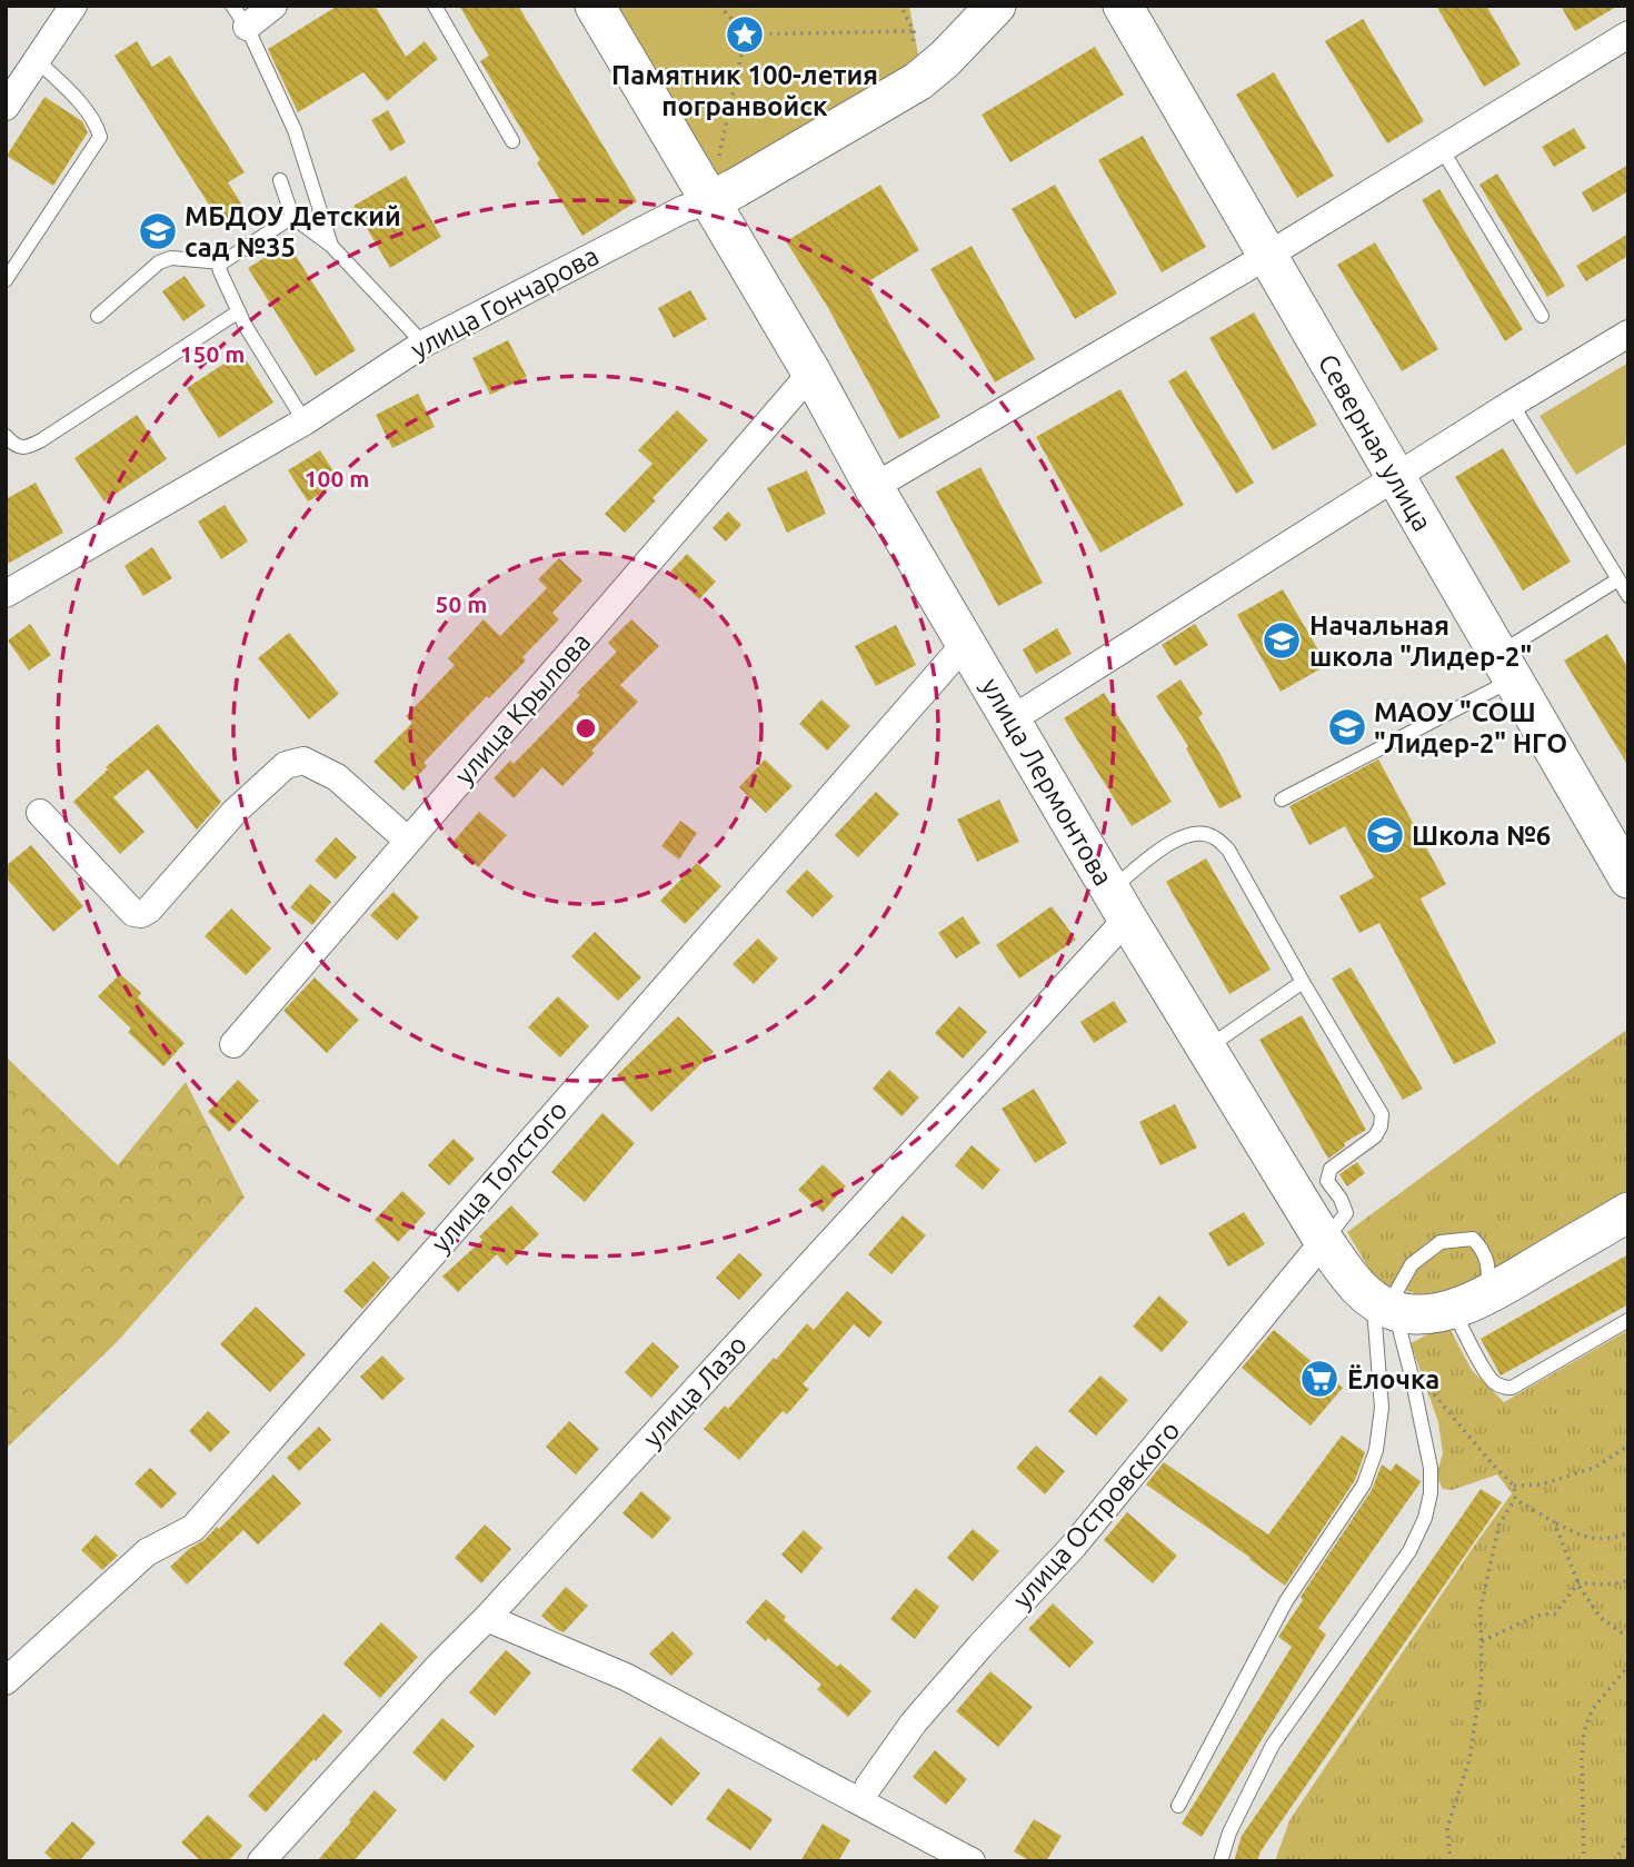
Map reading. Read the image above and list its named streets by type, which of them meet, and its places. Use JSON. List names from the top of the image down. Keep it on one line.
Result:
{"streets":{"main road":["улица Гончарова","Северная улица","улица Лермонтова"],"street":["улица Крылова","улица Толстого","улица Лазо","улица Островского"]},"crossings":[["улица Гончарова","улица Лермонтова"],["улица Крылова","улица Лермонтова"],["улица Лермонтова","улица Толстого"],["улица Лермонтова","улица Лазо"],["улица Лермонтова","улица Островского"]],"places":{"place":["Памятник 100-летия погранвойск"],"school or university":["МБДОУ Детский сад №35","Начальная школа \"Лидер-2\"","МАОУ \"СОШ \"Лидер-2\" НГО","Школа №6"],"supermarket":["Ёлочка"]},"rings":["150 m","100 m","50 m"]}
